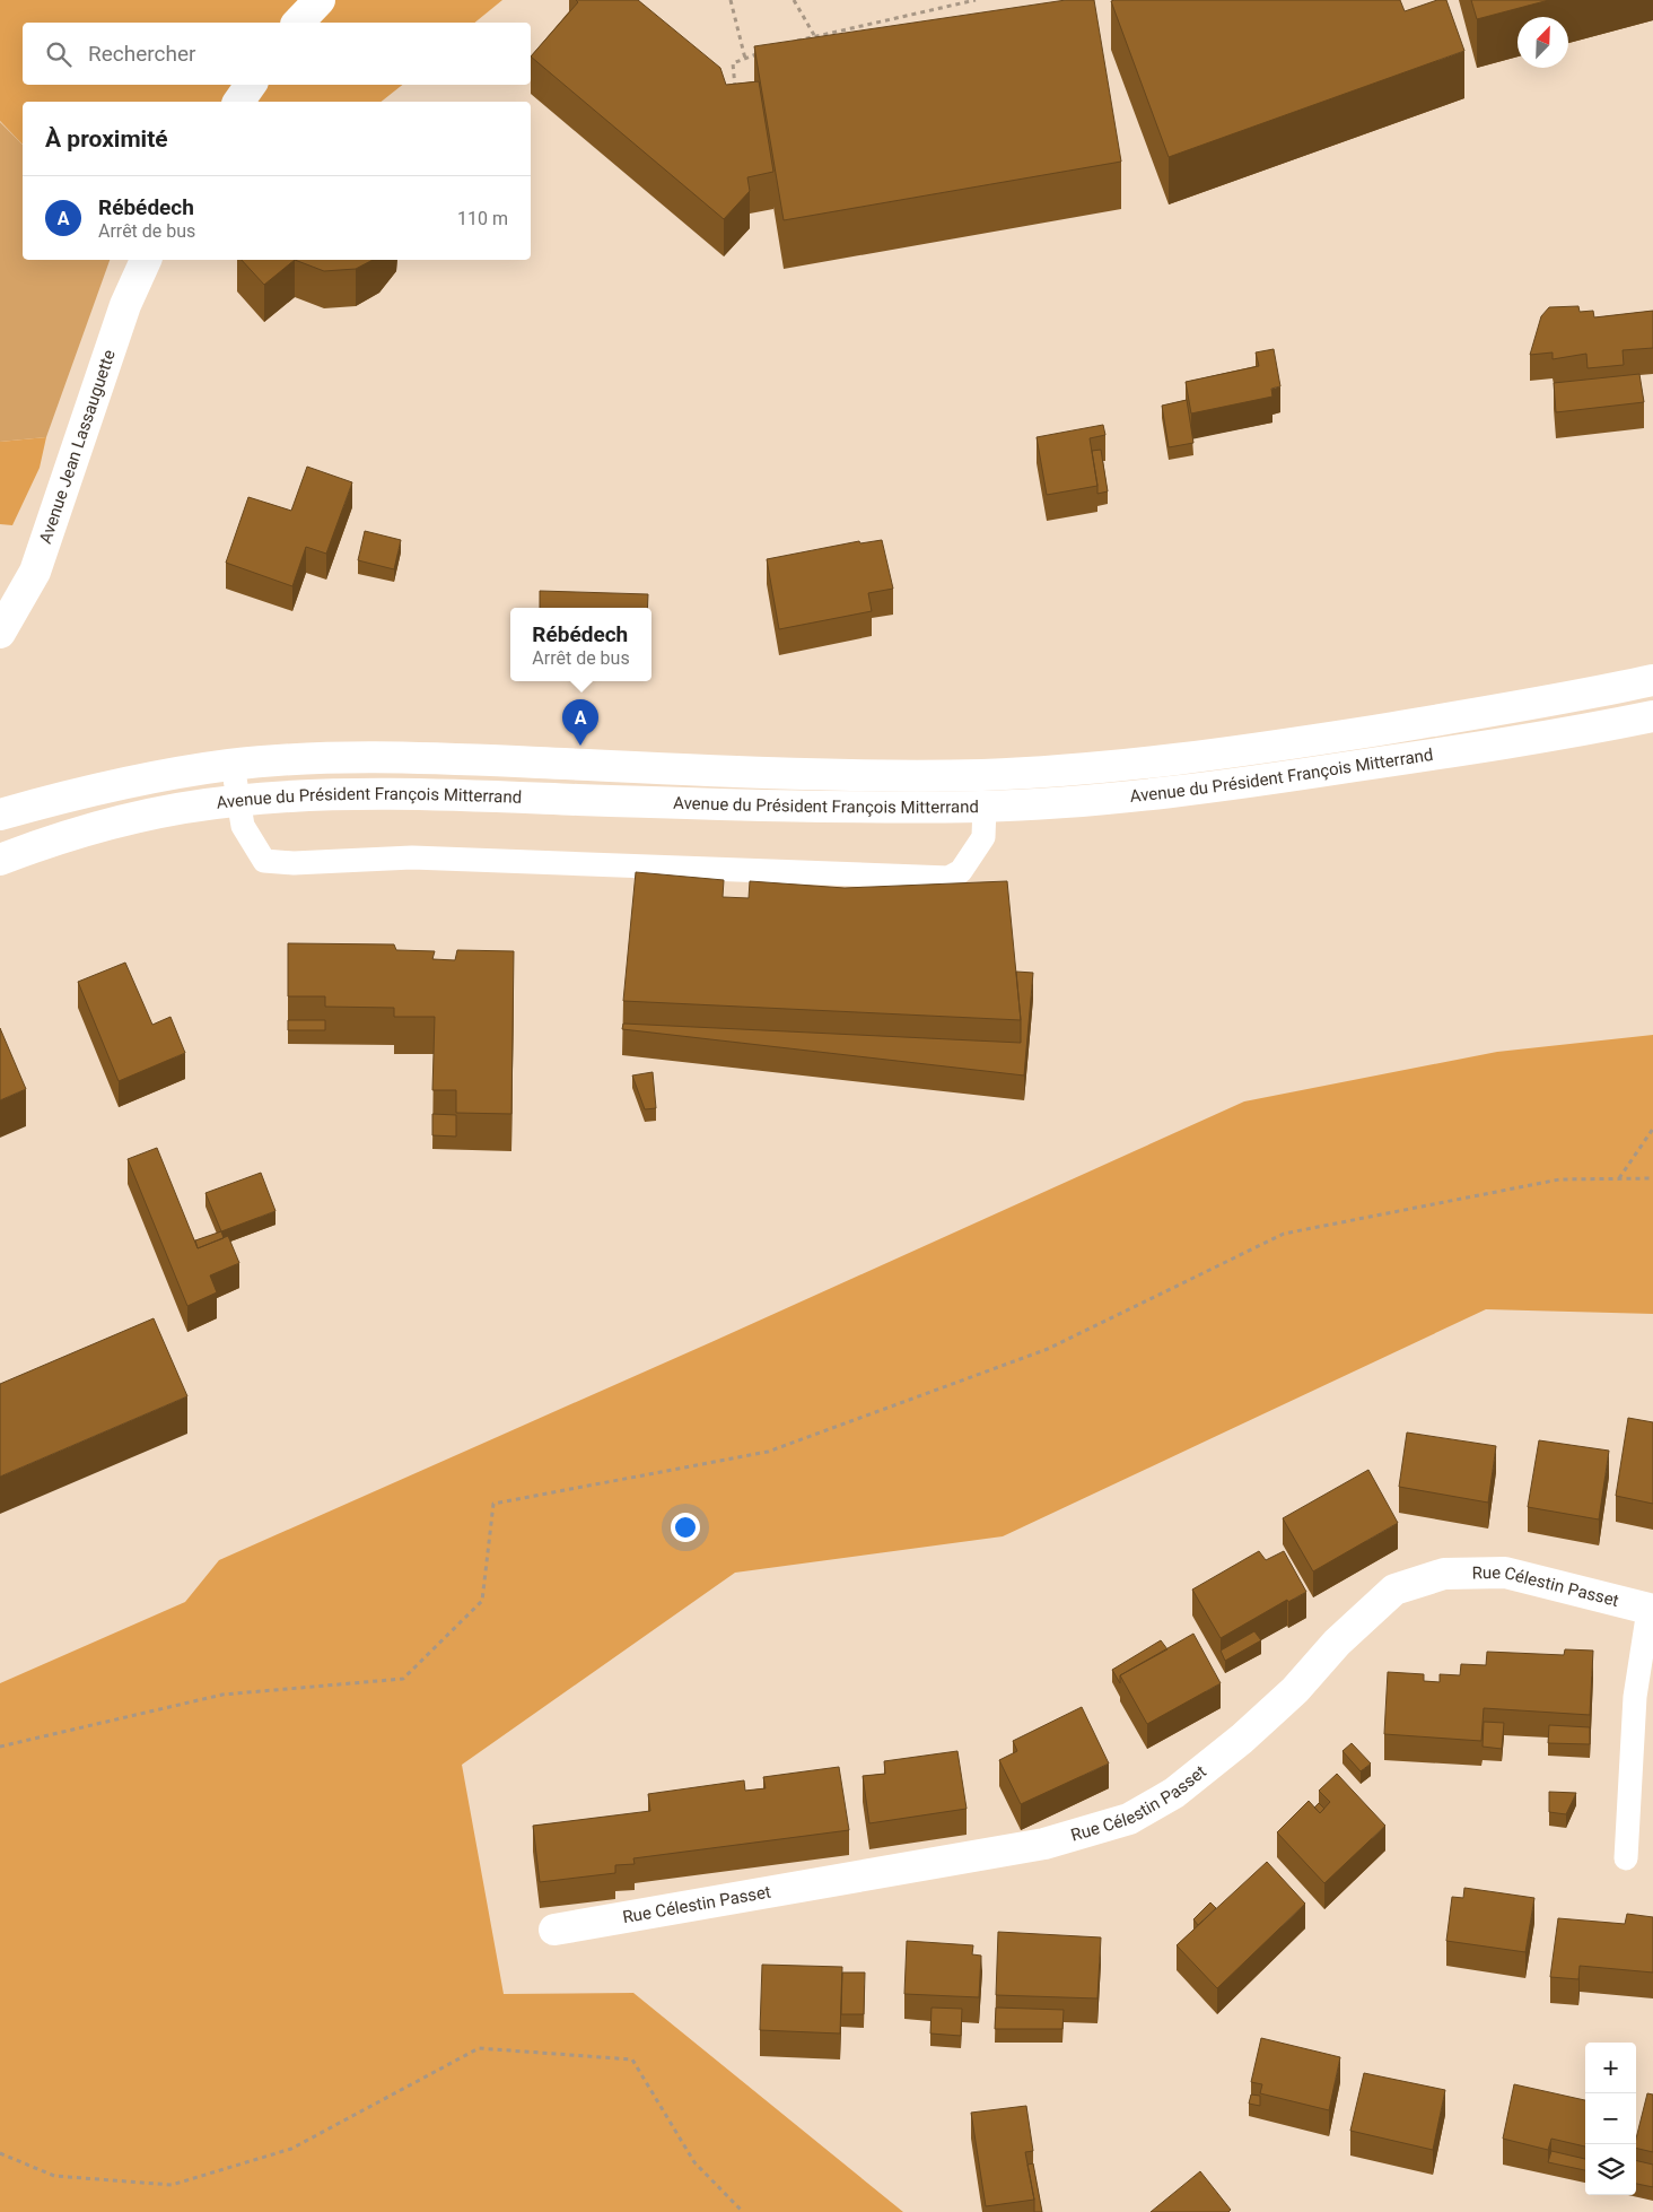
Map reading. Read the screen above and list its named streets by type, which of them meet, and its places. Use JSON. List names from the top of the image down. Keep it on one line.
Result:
{"streets":{"street":["Avenue Jean Lassauguette","Avenue du Président François Mitterrand","Rue Célestin Passet"]},"north":"top right","page":{"search":"Rechercher","heading":"À proximité","list":[{"mark":"A","name":"Rébédech","note":"Arrêt de bus","value":"110 m"}],"popup":["Rébédech","Arrêt de bus"],"pins":"A","map_buttons":["+","−"]}}
